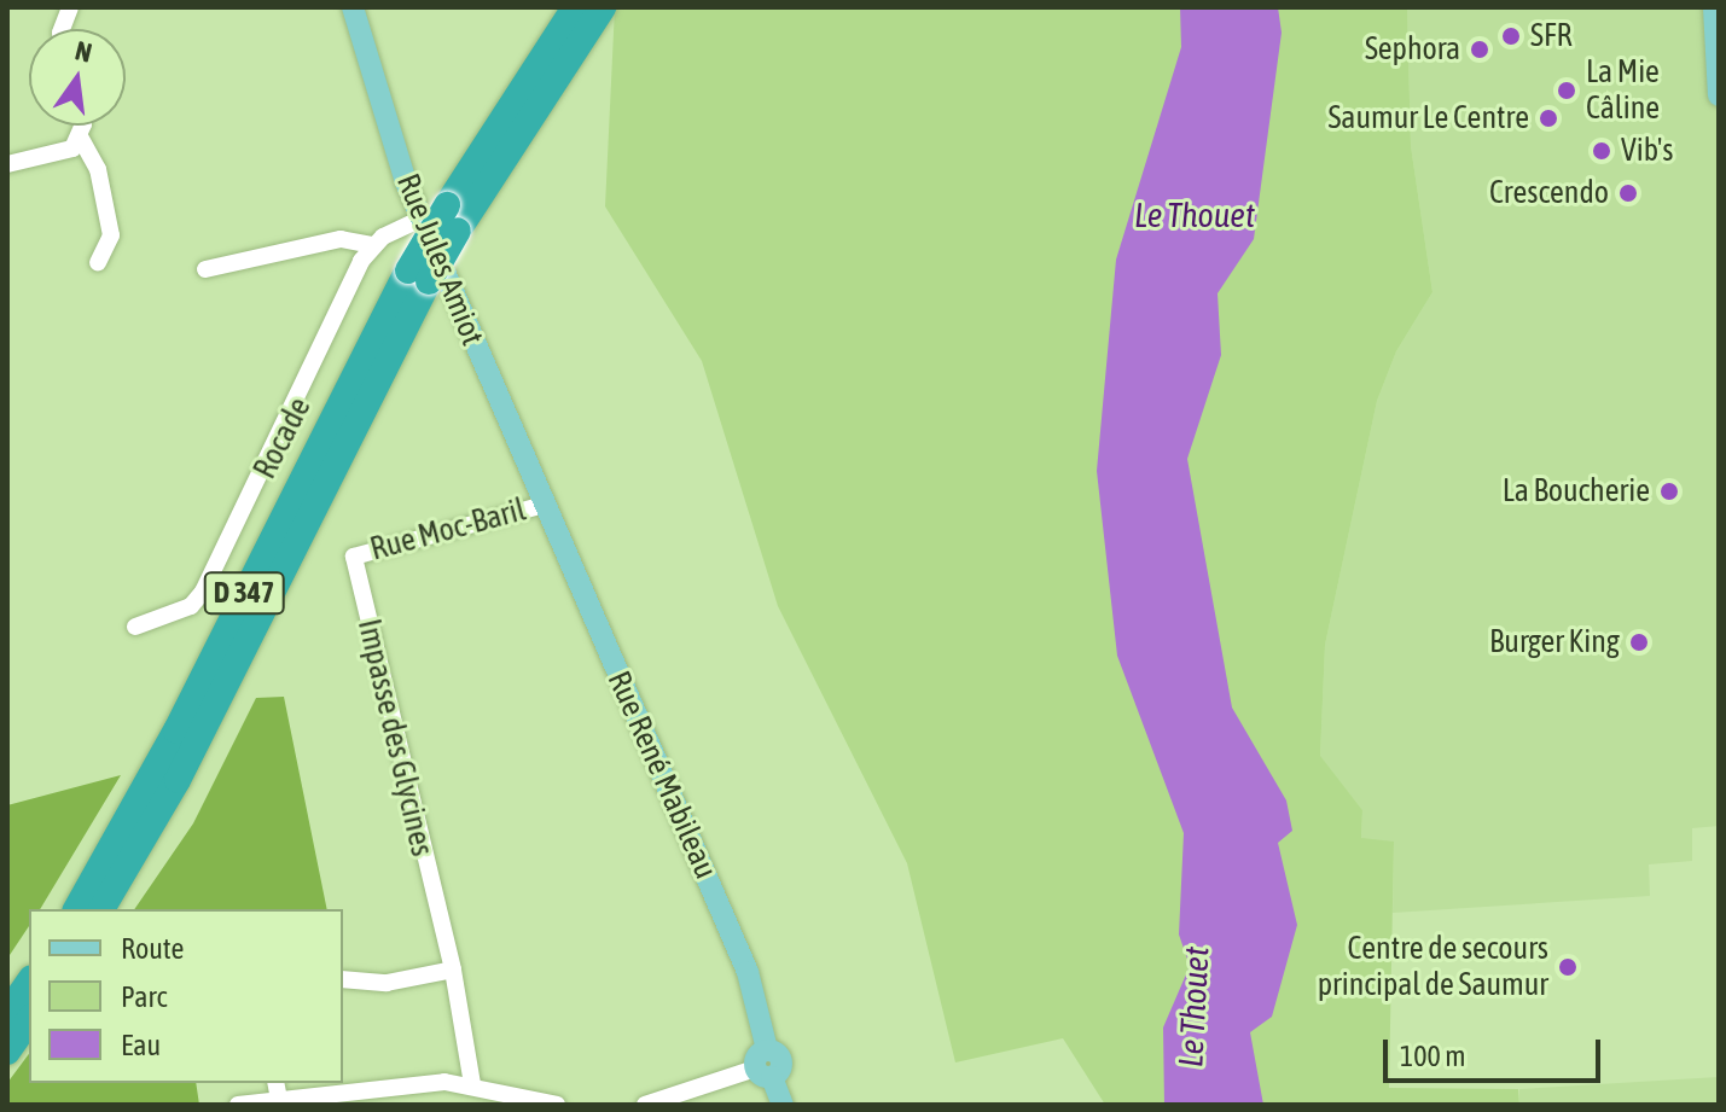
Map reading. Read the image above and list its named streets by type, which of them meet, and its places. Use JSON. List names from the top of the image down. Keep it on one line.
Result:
{"streets":{"highway":["Rocade","D 347"],"main road":["Rue Jules Amiot","Rue René Mabileau"],"street":["Rue Moc-Baril","Impasse des Glycines"]},"crossings":[["Rue Jules Amiot","Rue Moc-Baril"],["Rue Jules Amiot","Rue René Mabileau"],["Rocade","D 347"],["Rue Moc-Baril","Impasse des Glycines"],["Rue Moc-Baril","Rue René Mabileau"]],"water":["Le Thouet"],"places":["SFR","Sephora","La Mie Câline","Saumur Le Centre","Vib's","Crescendo","La Boucherie","Burger King","Centre de secours principal de Saumur"],"legend":["Route","Parc","Eau"],"scale_bar":"100 m","north":"top"}
